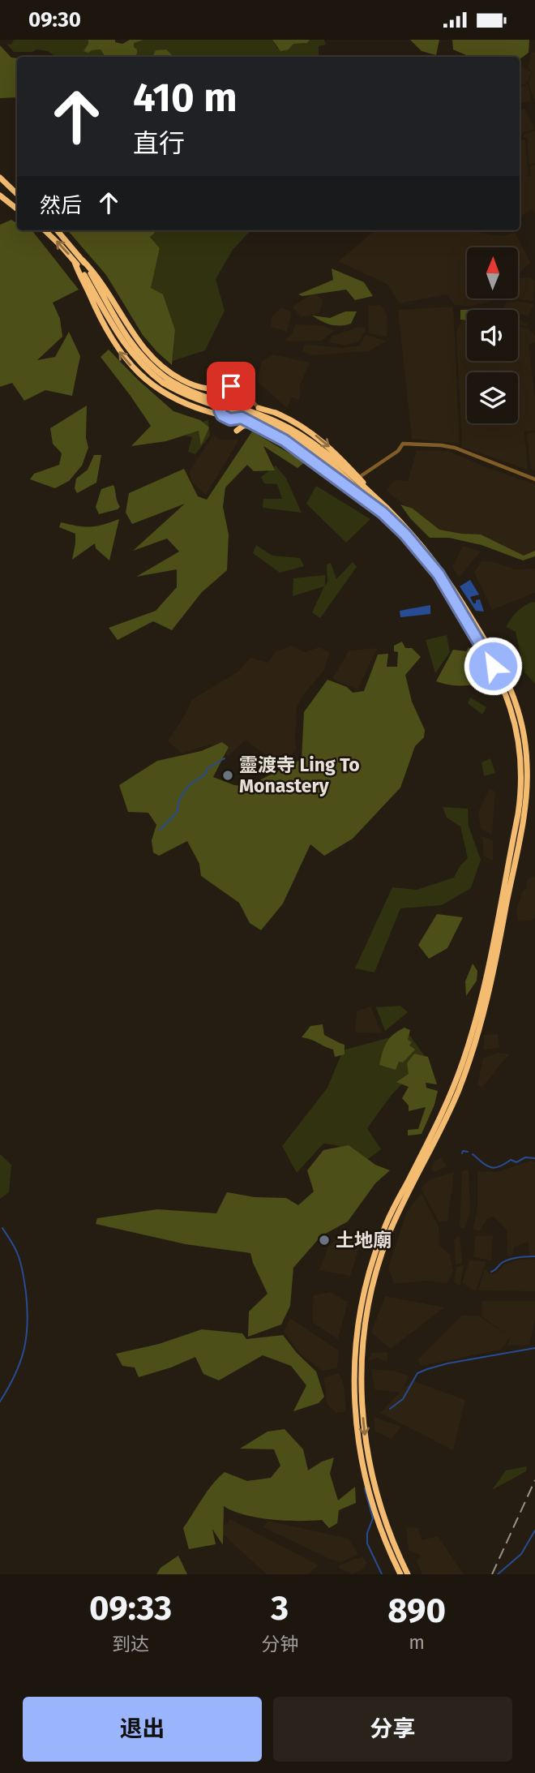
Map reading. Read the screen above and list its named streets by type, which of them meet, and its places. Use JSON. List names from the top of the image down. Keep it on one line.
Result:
{"places":["靈渡寺 Ling To Monastery","土地廟"],"north":"top","page":{"status":"09:30","turn":["410 m","直行"],"then":"然后","eta":["09:33","到达","3","分钟","890","m"],"buttons":["退出","分享"]}}
